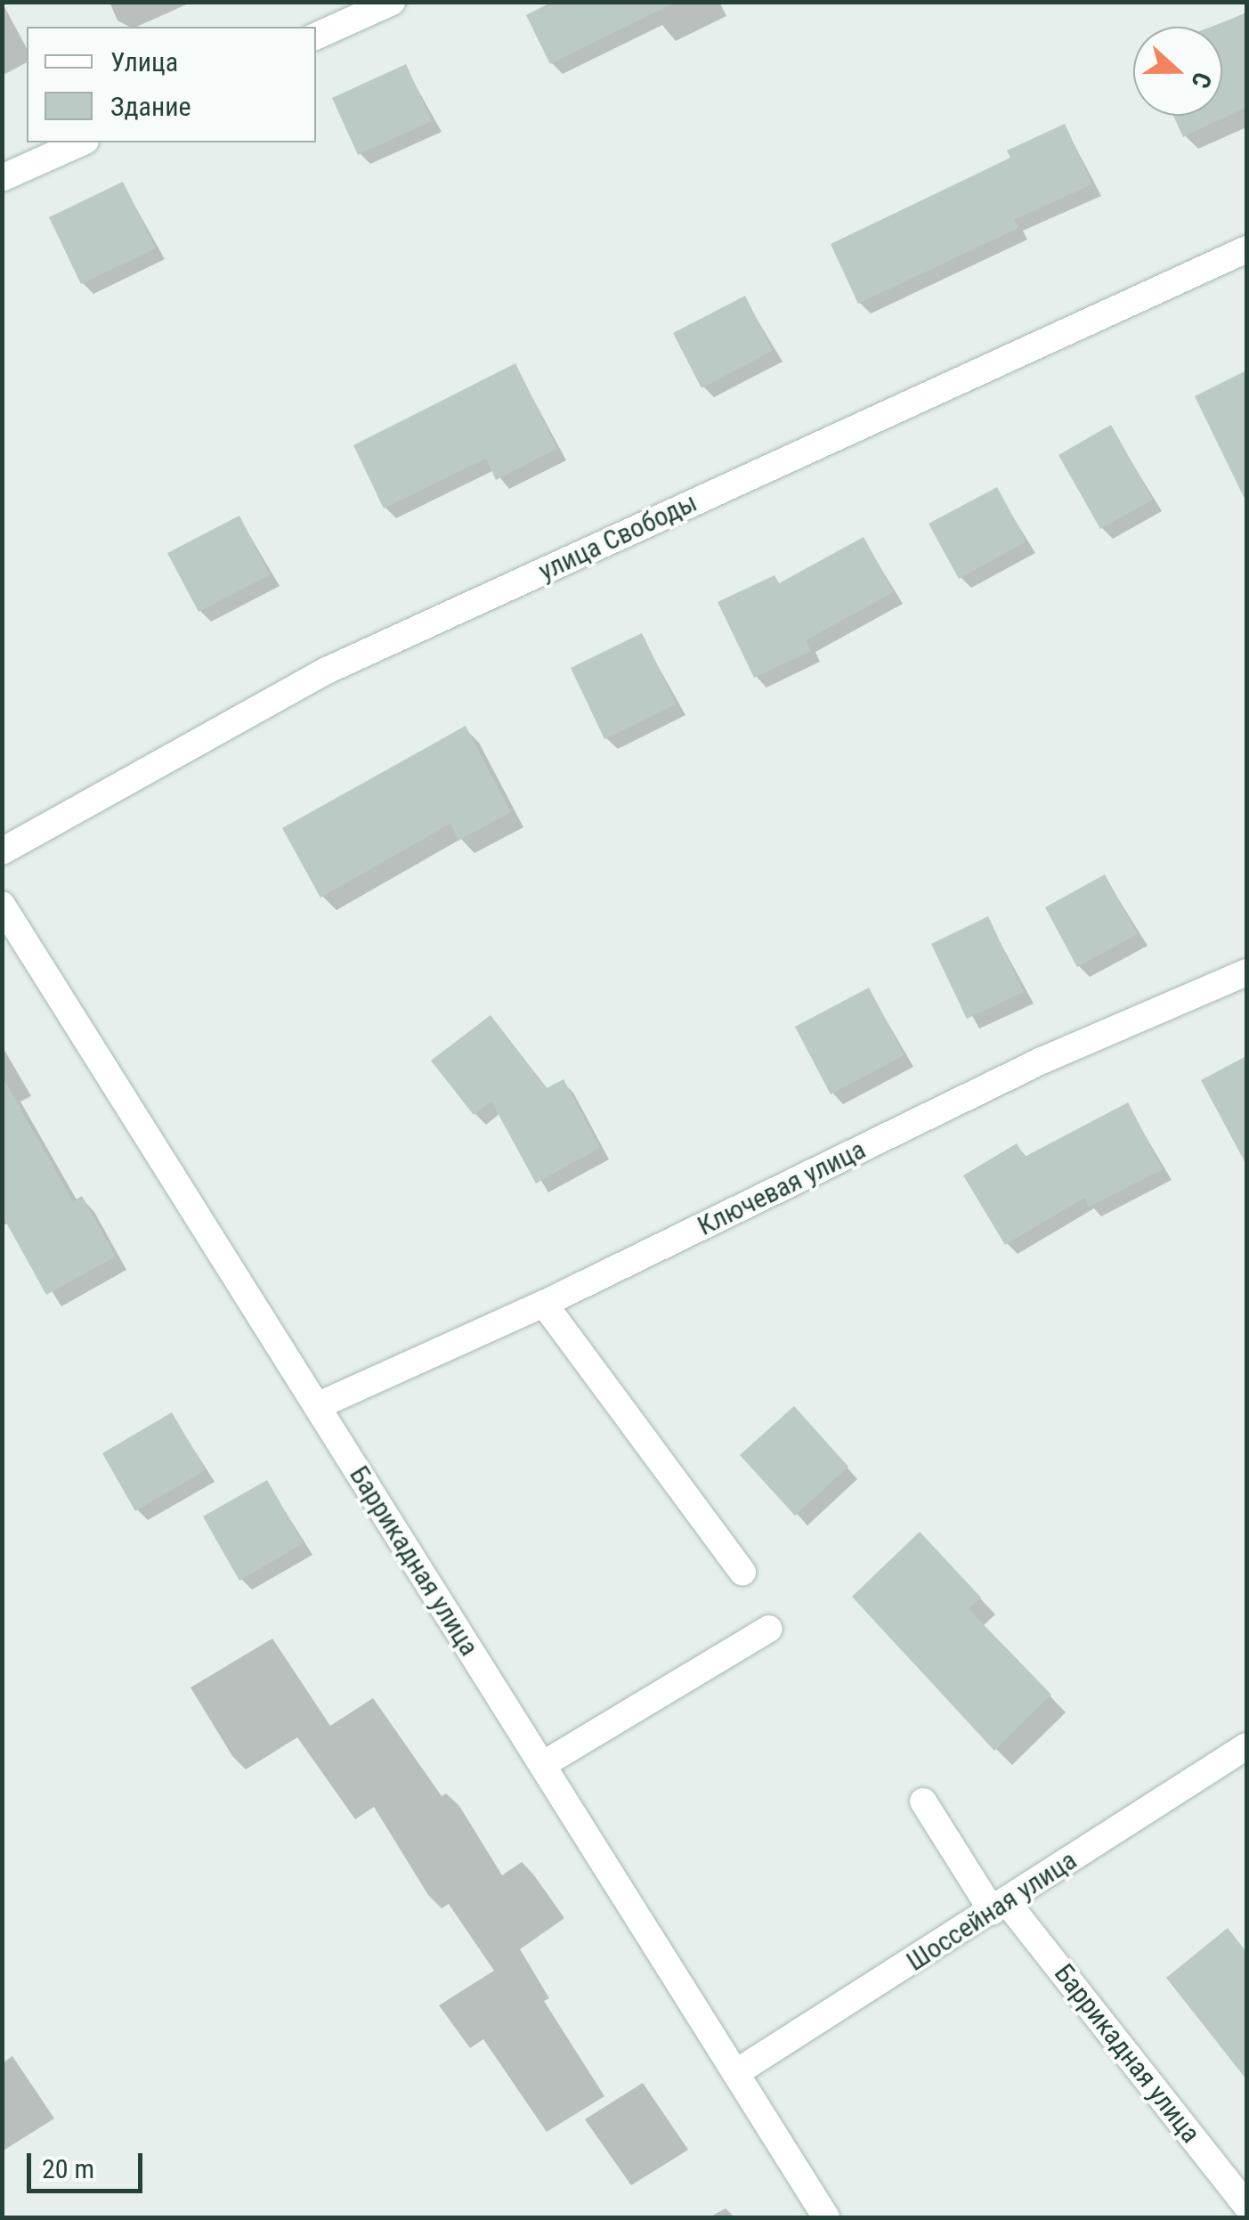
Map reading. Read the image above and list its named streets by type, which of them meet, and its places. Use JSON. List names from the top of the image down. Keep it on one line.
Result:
{"streets":{"street":["улица Свободы","Ключевая улица","Баррикадная улица","Шоссейная улица"]},"crossings":[["Ключевая улица","Баррикадная улица"],["Баррикадная улица","Шоссейная улица"]],"legend":["Улица","Здание"],"scale_bar":"20 m","north":"right"}
